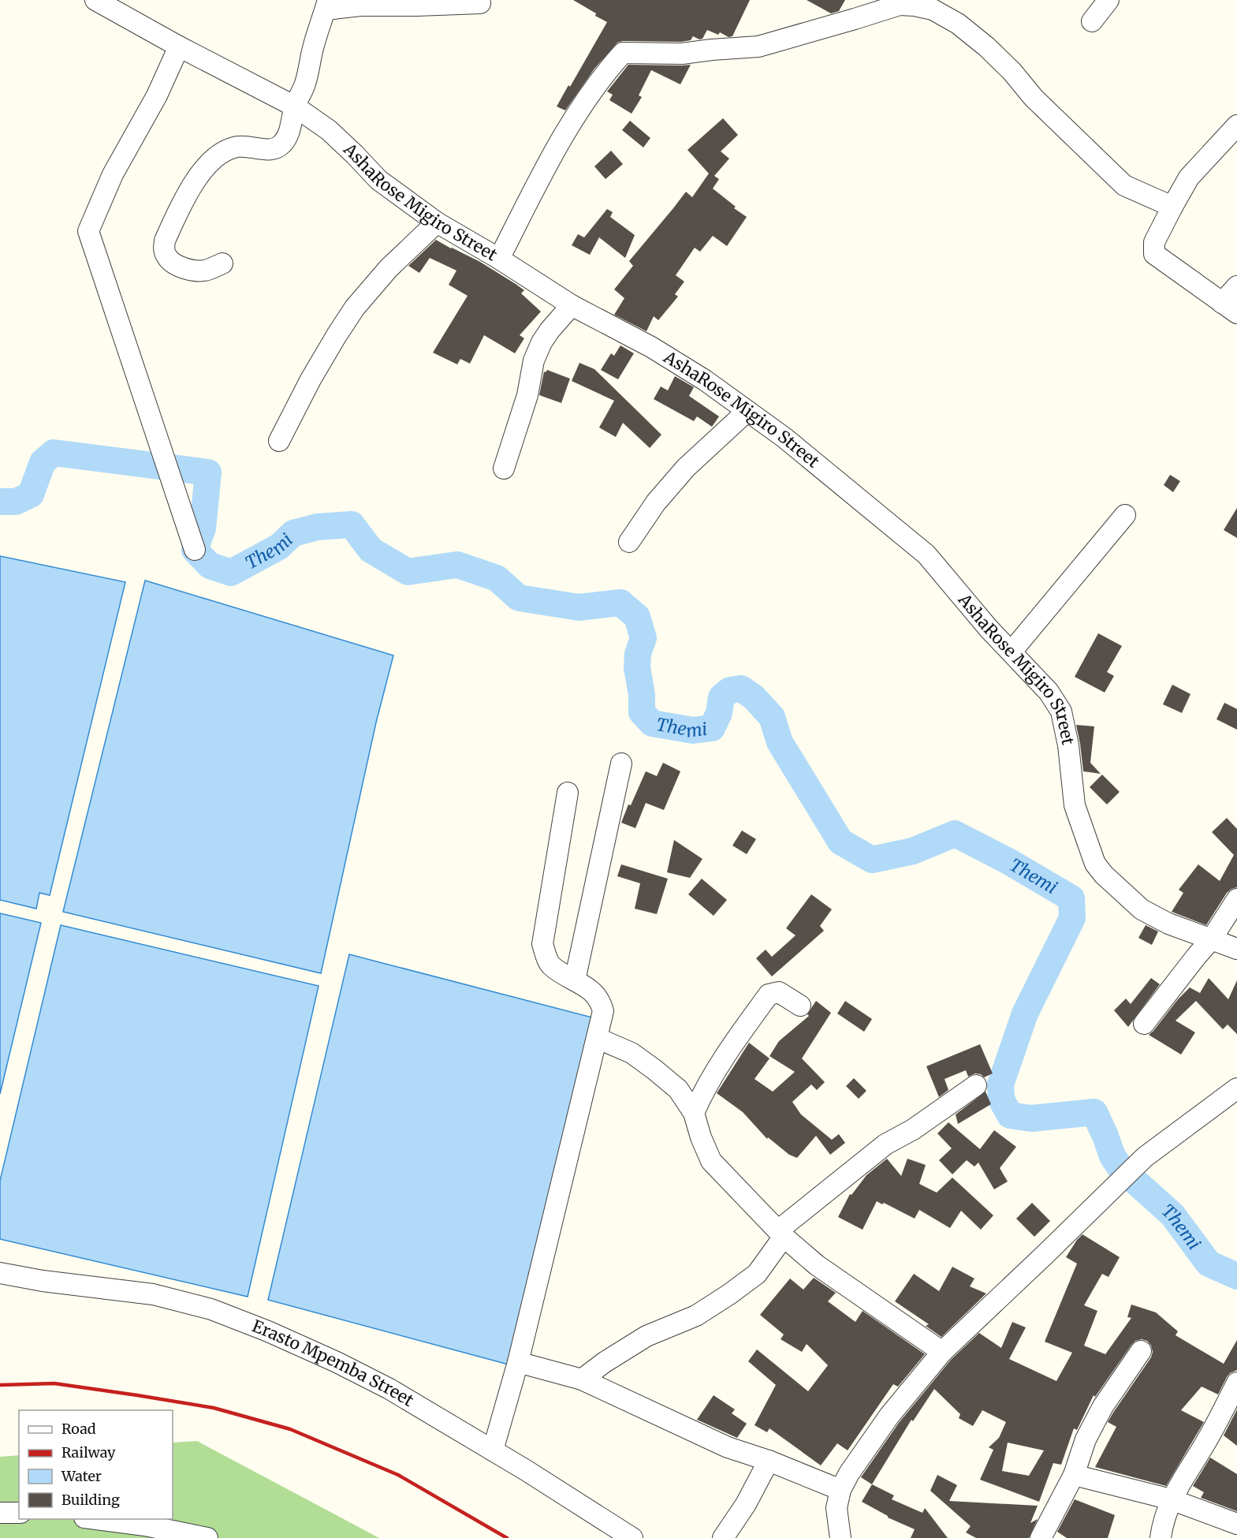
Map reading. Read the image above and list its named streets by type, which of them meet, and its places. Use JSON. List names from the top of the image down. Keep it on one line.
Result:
{"streets":{"street":["AshaRose Migiro Street","Erasto Mpemba Street"]},"water":["Themi"],"legend":["Road","Railway","Water","Building"]}
